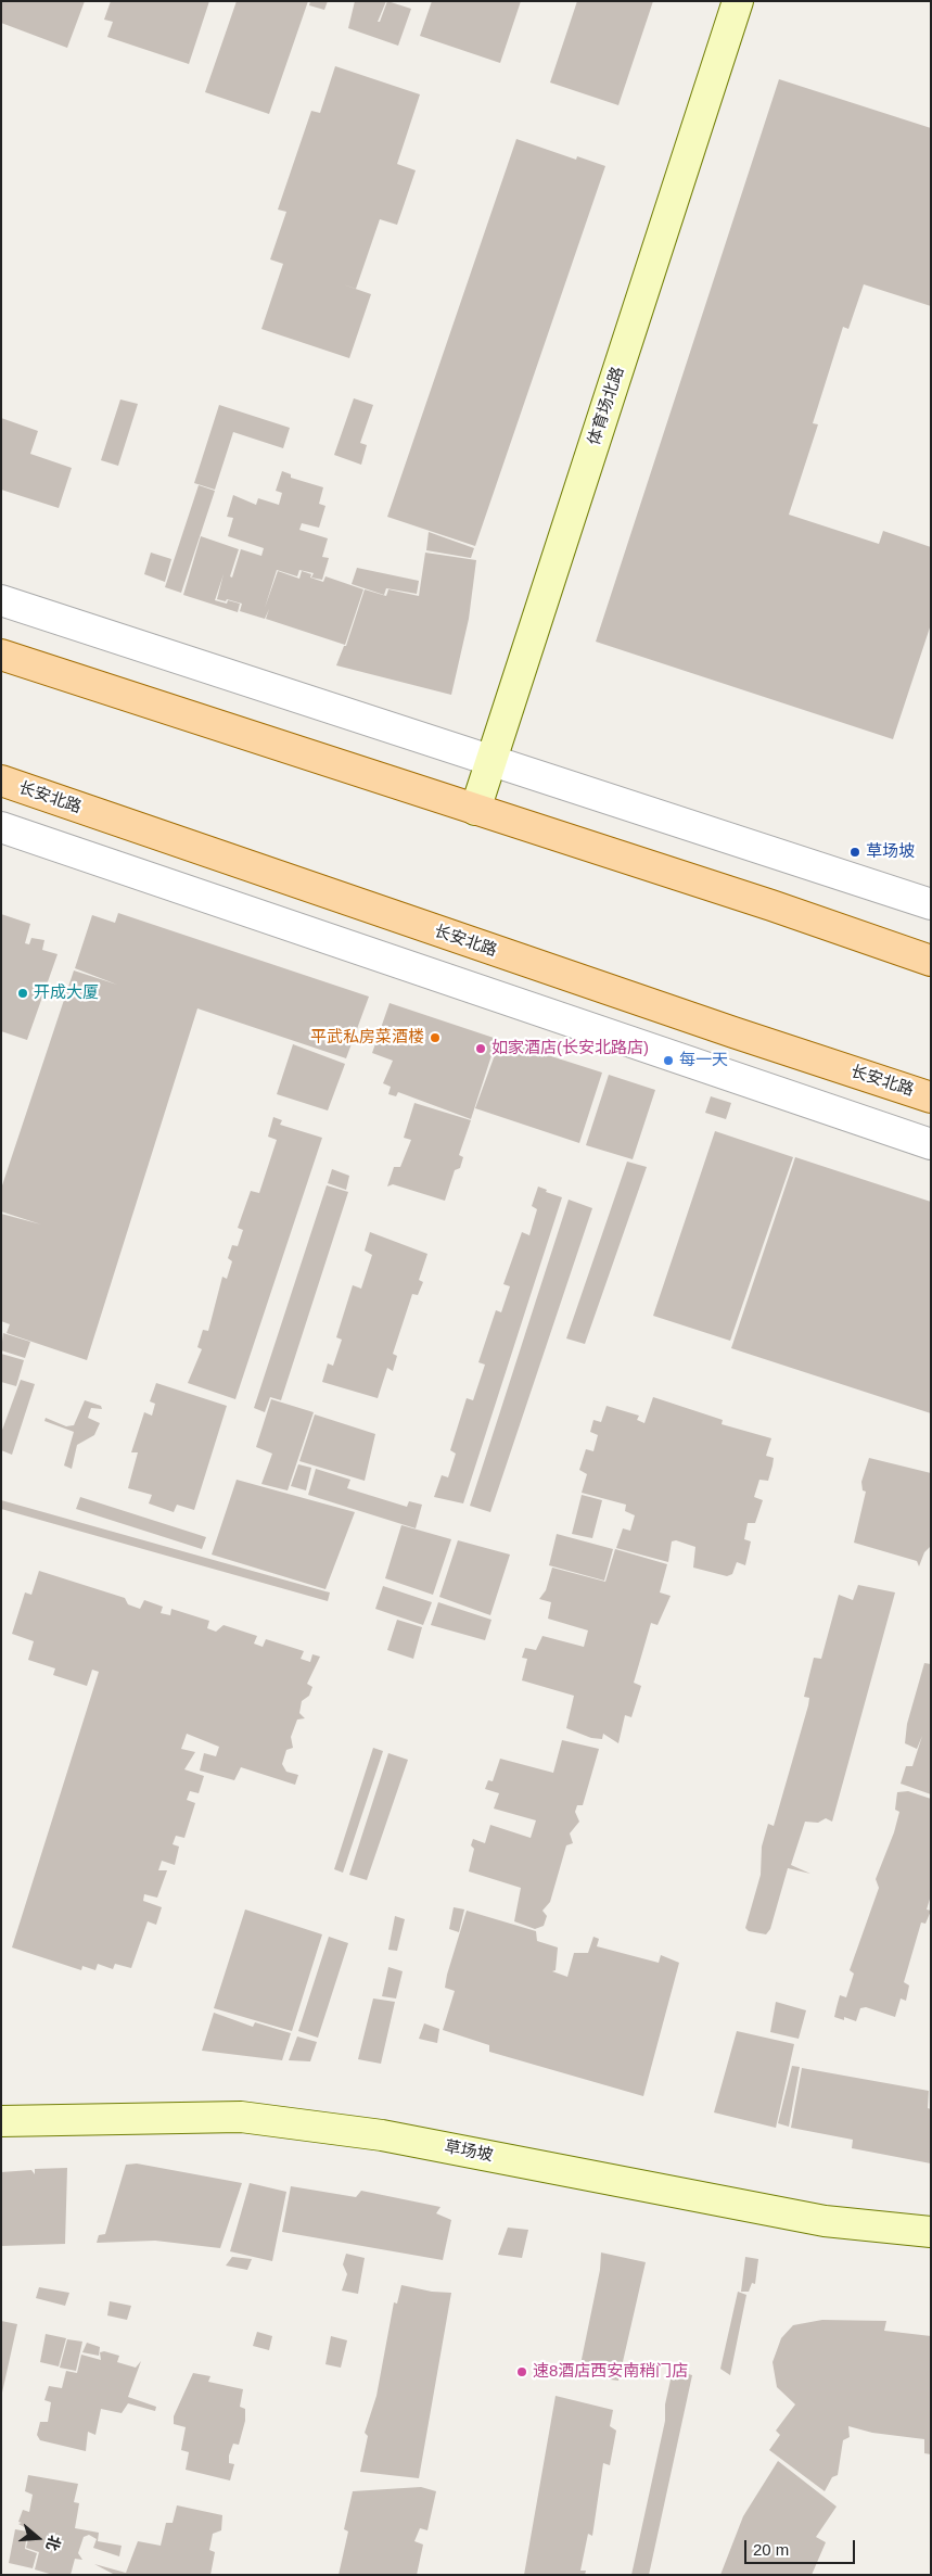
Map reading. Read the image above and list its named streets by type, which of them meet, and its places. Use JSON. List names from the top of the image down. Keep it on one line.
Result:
{"streets":{"main road":["长安北路"],"street":["体育场北路","草场坡"]},"places":["草场坡","开成大厦","平武私房菜酒楼","如家酒店(长安北路店)","每一天","速8酒店西安南稍门店"],"scale_bar":"20 m","north":"right"}
